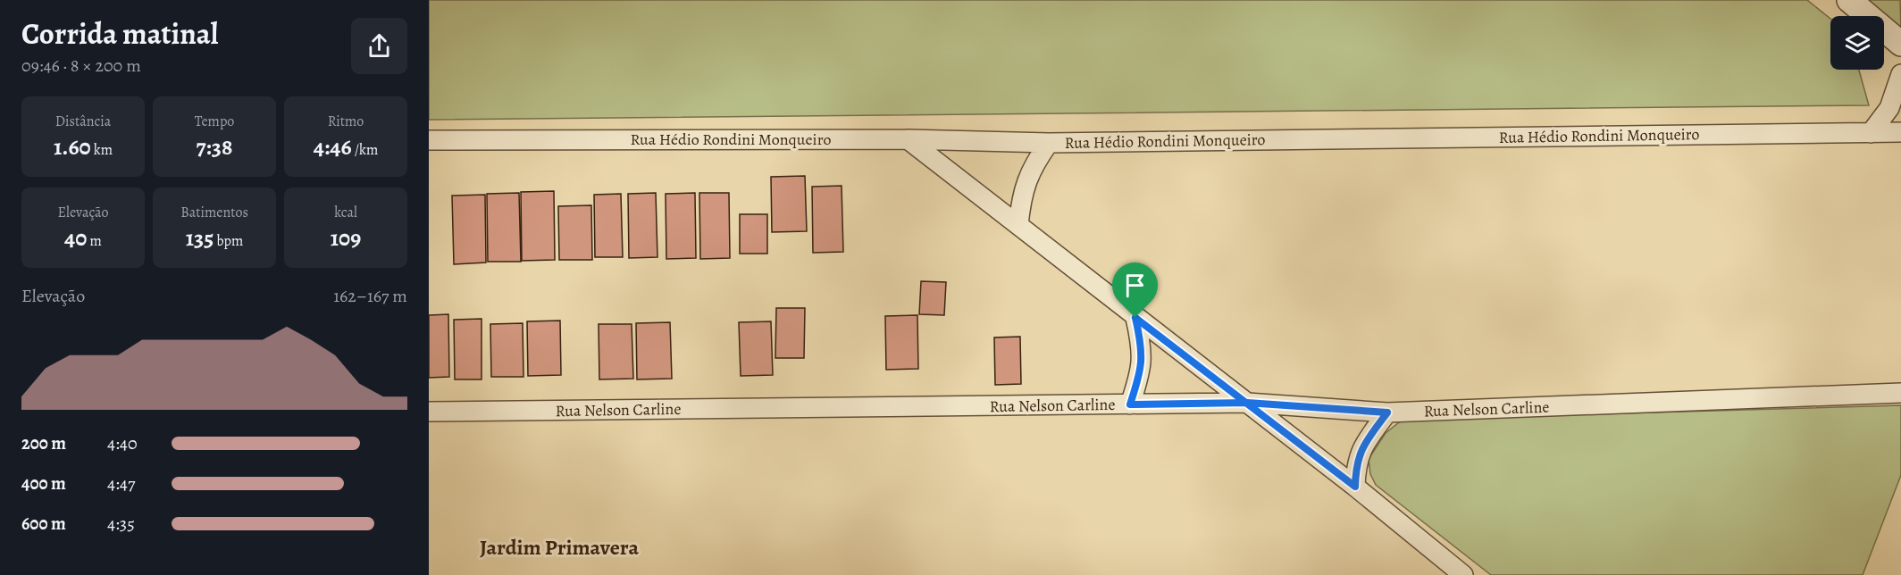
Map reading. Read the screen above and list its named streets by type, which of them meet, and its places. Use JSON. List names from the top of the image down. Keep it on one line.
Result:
{"streets":{"street":["Rua Hédio Rondini Monqueiro","Rua Nelson Carline"]},"districts":["Jardim Primavera"],"page":{"heading":["Corrida matinal","09:46 · 8 × 200 m"],"stats":[["Distância","1.60 km"],["Tempo","7:38"],["Ritmo","4:46 /km"],["Elevação","40 m"],["Batimentos","135 bpm"],["kcal","109"]],"chart":["Elevação","162–167 m"],"list":[{"name":"200 m","note":"4:40"},{"name":"400 m","note":"4:47"},{"name":"600 m","note":"4:35"}]}}
